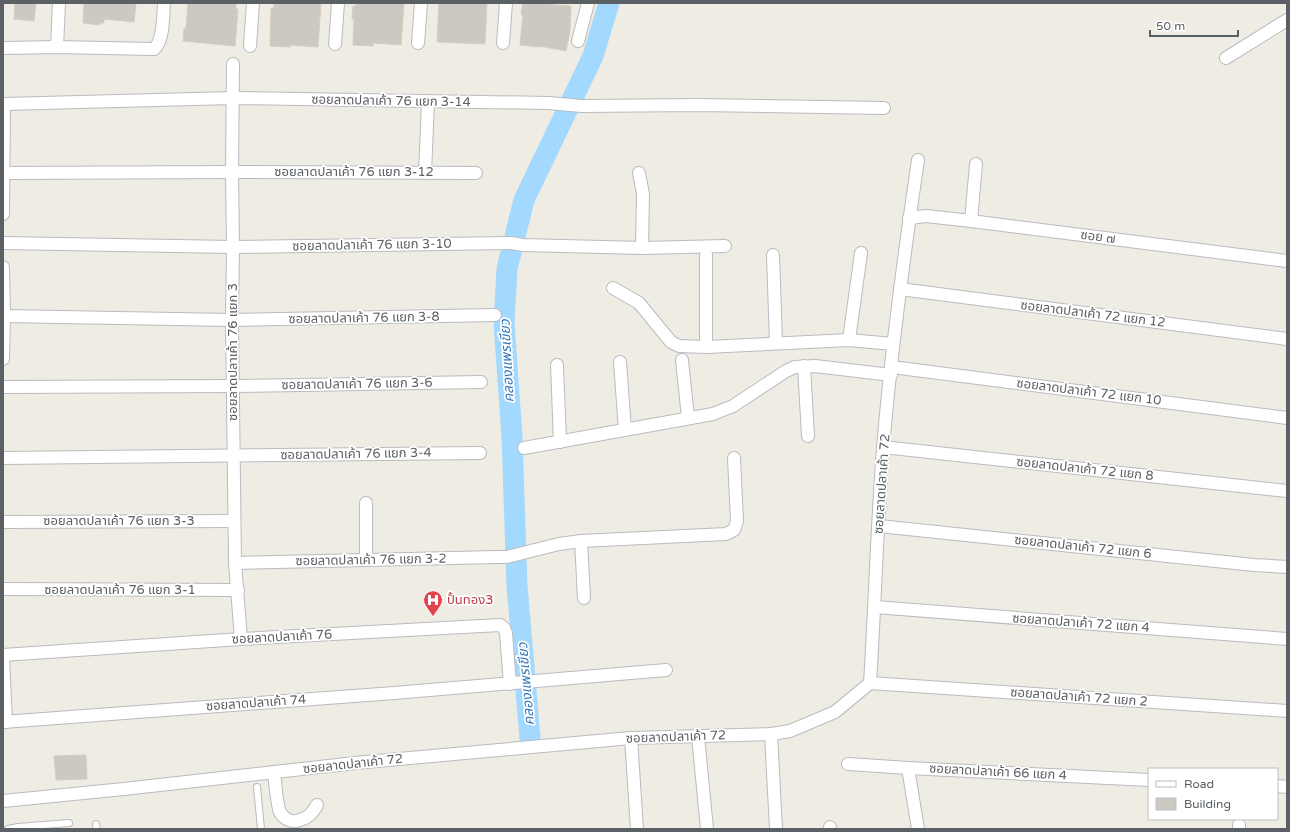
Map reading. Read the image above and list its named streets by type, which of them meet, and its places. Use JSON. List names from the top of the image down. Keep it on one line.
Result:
{"streets":{"street":["ซอยลาดปลาเค้า 76 แยก 3-14","ซอยลาดปลาเค้า 76 แยก 3-12","ซอย ๗","ซอยลาดปลาเค้า 76 แยก 3-10","ซอยลาดปลาเค้า 72 แยก 12","ซอยลาดปลาเค้า 76 แยก 3-8","ซอยลาดปลาเค้า 76 แยก 3","ซอยลาดปลาเค้า 76 แยก 3-6","ซอยลาดปลาเค้า 72 แยก 10","ซอยลาดปลาเค้า 76 แยก 3-4","ซอยลาดปลาเค้า 72 แยก 8","ซอยลาดปลาเค้า 72","ซอยลาดปลาเค้า 76 แยก 3-3","ซอยลาดปลาเค้า 72 แยก 6","ซอยลาดปลาเค้า 76 แยก 3-2","ซอยลาดปลาเค้า 76 แยก 3-1","ซอยลาดปลาเค้า 72 แยก 4","ซอยลาดปลาเค้า 76","ซอยลาดปลาเค้า 72 แยก 2","ซอยลาดปลาเค้า 74","ซอยลาดปลาเค้า 66 แยก 4"]},"crossings":[["ซอยลาดปลาเค้า 76 แยก 3-14","ซอยลาดปลาเค้า 76 แยก 3"],["ซอยลาดปลาเค้า 76 แยก 3-12","ซอยลาดปลาเค้า 76 แยก 3"],["ซอย ๗","ซอยลาดปลาเค้า 72"],["ซอยลาดปลาเค้า 76 แยก 3-10","ซอยลาดปลาเค้า 76 แยก 3"],["ซอยลาดปลาเค้า 72 แยก 12","ซอยลาดปลาเค้า 72"],["ซอยลาดปลาเค้า 76 แยก 3-8","ซอยลาดปลาเค้า 76 แยก 3"],["ซอยลาดปลาเค้า 76 แยก 3","ซอยลาดปลาเค้า 76 แยก 3-6"],["ซอยลาดปลาเค้า 76 แยก 3","ซอยลาดปลาเค้า 76 แยก 3-4"],["ซอยลาดปลาเค้า 76 แยก 3","ซอยลาดปลาเค้า 76 แยก 3-3"],["ซอยลาดปลาเค้า 76 แยก 3","ซอยลาดปลาเค้า 76 แยก 3-2"],["ซอยลาดปลาเค้า 76 แยก 3","ซอยลาดปลาเค้า 76 แยก 3-1"],["ซอยลาดปลาเค้า 76 แยก 3","ซอยลาดปลาเค้า 76"],["ซอยลาดปลาเค้า 72 แยก 10","ซอยลาดปลาเค้า 72"],["ซอยลาดปลาเค้า 72 แยก 8","ซอยลาดปลาเค้า 72"],["ซอยลาดปลาเค้า 72","ซอยลาดปลาเค้า 72 แยก 6"],["ซอยลาดปลาเค้า 72","ซอยลาดปลาเค้า 72 แยก 4"],["ซอยลาดปลาเค้า 72","ซอยลาดปลาเค้า 72 แยก 2"],["ซอยลาดปลาเค้า 76","ซอยลาดปลาเค้า 74"]],"water":["คลองแพรเขียว"],"places":{"hospital":["ปั้นทอง3"]},"legend":["Road","Building"],"scale_bar":"50 m"}
